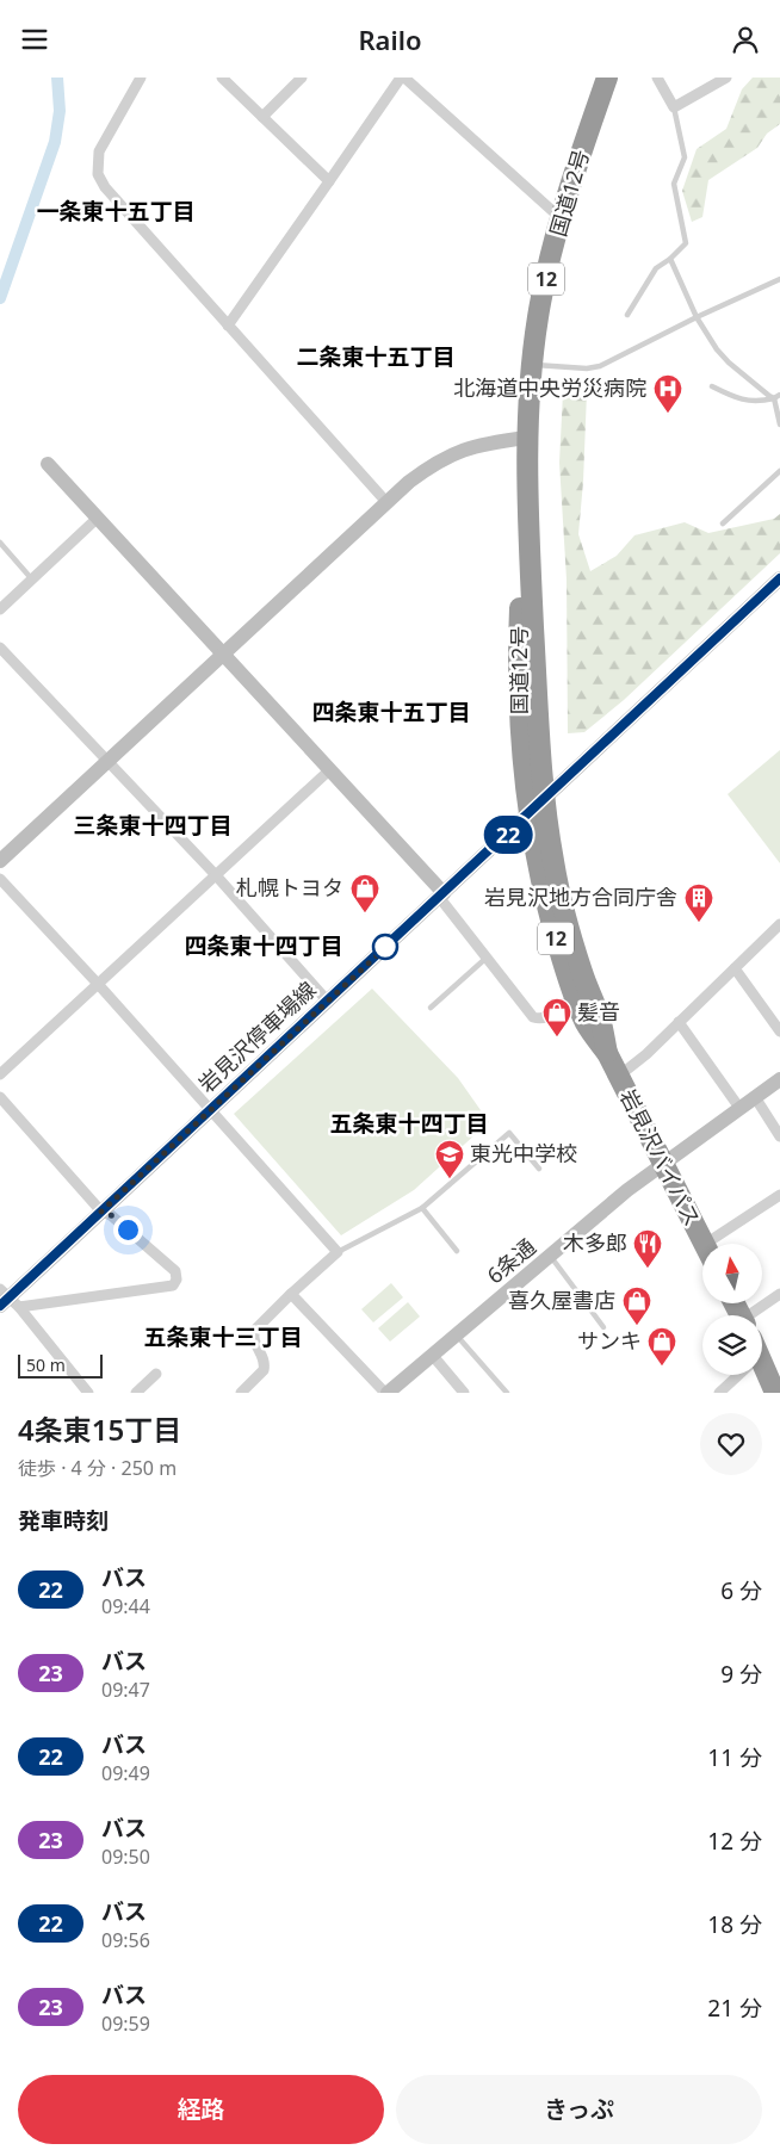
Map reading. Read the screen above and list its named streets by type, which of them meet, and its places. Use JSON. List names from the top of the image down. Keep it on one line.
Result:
{"streets":{"highway":["国道12号","12","岩見沢バイパス"],"street":["岩見沢停車場線","6条通"]},"crossings":[["国道12号","岩見沢停車場線"],["国道12号","岩見沢バイパス"],["岩見沢停車場線","岩見沢バイパス"],["岩見沢バイパス","6条通"]],"districts":["一条東十五丁目","二条東十五丁目","四条東十五丁目","三条東十四丁目","四条東十四丁目","五条東十四丁目","五条東十三丁目"],"places":{"hospital":["北海道中央労災病院"],"shop":["札幌トヨタ","髪音","喜久屋書店","サンキ"],"building":["岩見沢地方合同庁舎"],"school or university":["東光中学校"],"restaurant":["木多郎"]},"lines":["bus line 22"],"scale_bar":"50 m","north":"top","page":{"header":"Railo","on_map":"22","scale":"50 m","heading":[["4条東15丁目","徒歩 · 4 分 · 250 m"],"発車時刻"],"list":[{"mark":"22","name":"バス","note":"09:44","value":"6 分"},{"mark":"23","name":"バス","note":"09:47","value":"9 分"},{"mark":"22","name":"バス","note":"09:49","value":"11 分"},{"mark":"23","name":"バス","note":"09:50","value":"12 分"},{"mark":"22","name":"バス","note":"09:56","value":"18 分"},{"mark":"23","name":"バス","note":"09:59","value":"21 分"}],"buttons":["経路","きっぷ"]}}
